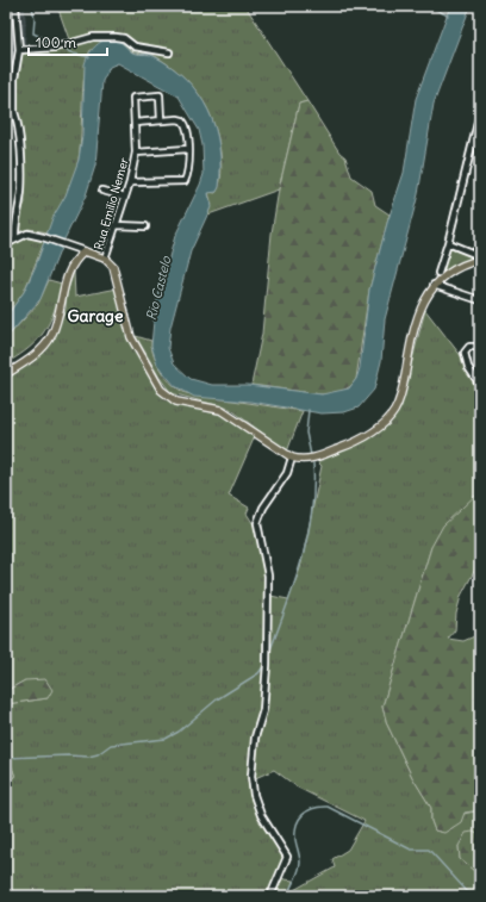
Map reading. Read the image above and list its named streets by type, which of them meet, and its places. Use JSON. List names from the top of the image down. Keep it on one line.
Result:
{"streets":{"street":["Rua Emilio Nemer"]},"districts":["Garage"],"water":["Rio Castelo"],"scale_bar":"100 m"}
